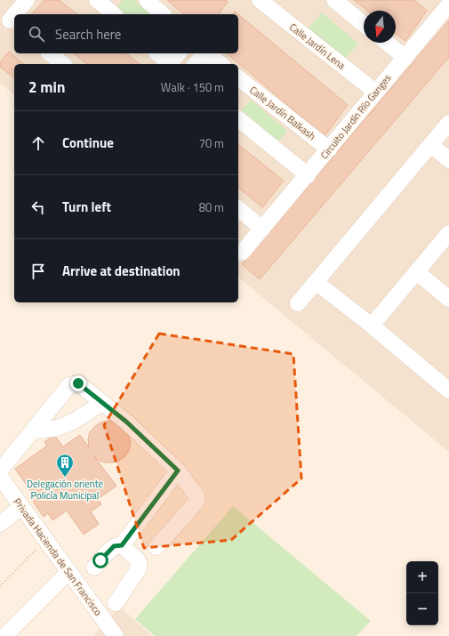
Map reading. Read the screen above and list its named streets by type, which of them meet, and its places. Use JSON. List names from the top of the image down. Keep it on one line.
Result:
{"streets":{"street":["Calle Jardín Lena","Calle Jardín Balkash","Circuito Jardín Río Ganges","Privada Hacienda de San Francisco"]},"crossings":[["Calle Jardín Lena","Circuito Jardín Río Ganges"],["Calle Jardín Balkash","Circuito Jardín Río Ganges"]],"places":{"building":["Delegación oriente Policía Municipal"]},"north":"bottom","page":{"search":"Search here","heading":["2 min","Walk · 150 m"],"list":[["Continue","70 m"],["Turn left","80 m"],"Arrive at destination"],"map_buttons":["+","−"]}}
